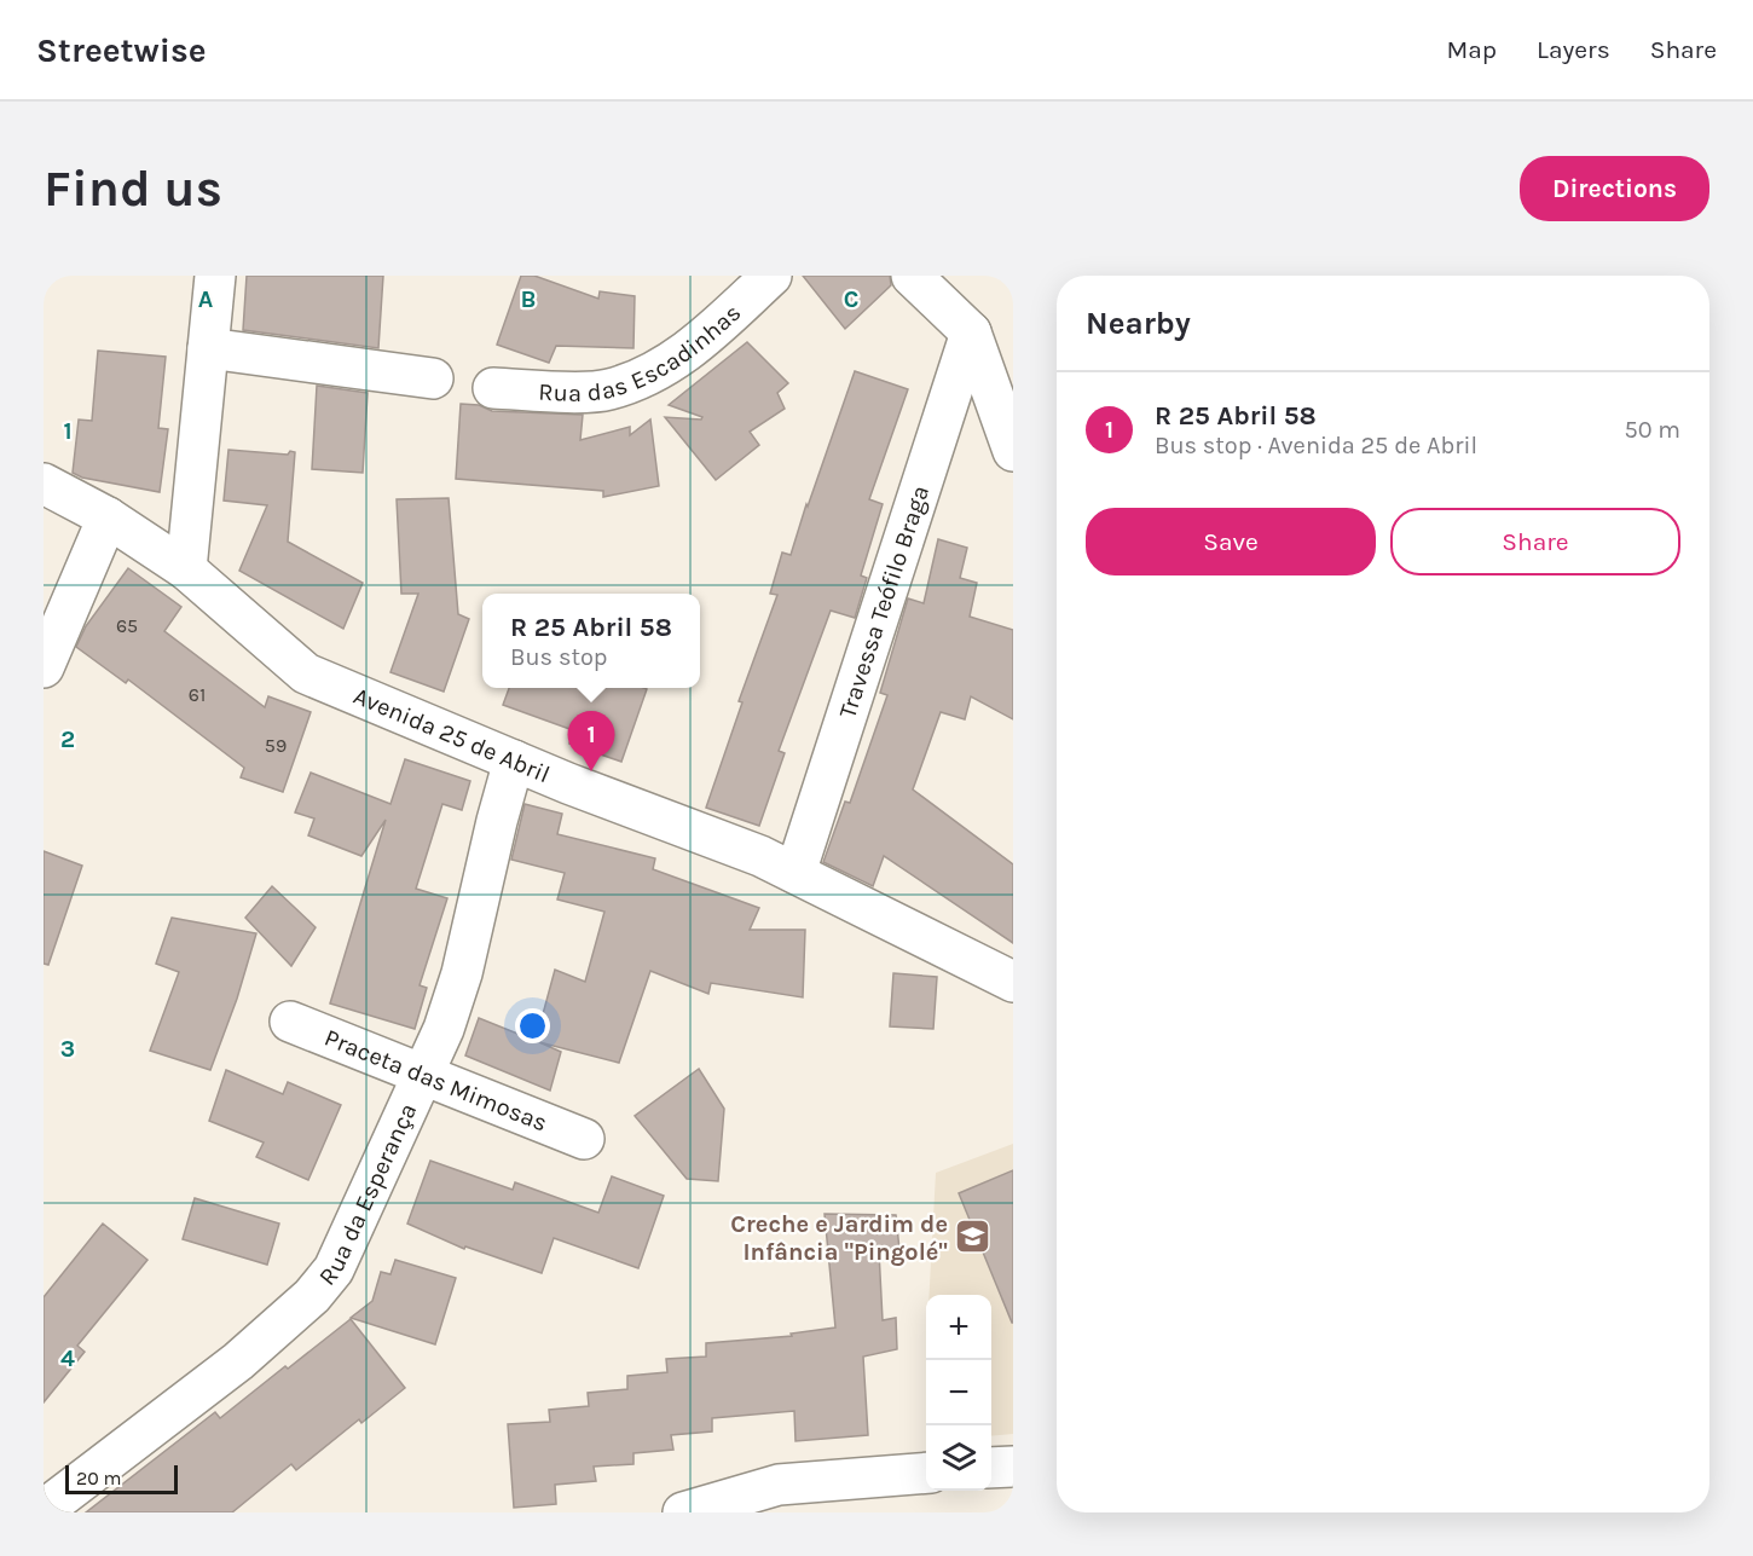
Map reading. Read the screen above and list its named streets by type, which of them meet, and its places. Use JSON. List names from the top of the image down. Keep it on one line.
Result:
{"streets":{"street":["Rua das Escadinhas","Travessa Teófilo Braga","Avenida 25 de Abril","Praceta das Mimosas","Rua da Esperança"]},"crossings":[["Travessa Teófilo Braga","Avenida 25 de Abril"],["Avenida 25 de Abril","Rua da Esperança"],["Praceta das Mimosas","Rua da Esperança"]],"places":{"school or university":["Creche e Jardim de Infância \"Pingolé\""]},"house_numbers":["65","61","59"],"scale_bar":"20 m","page":{"header":"Streetwise","nav":["Map","Layers","Share"],"buttons":["Directions",["Save","Share"]],"title":"Find us","heading":"Nearby","list":[{"mark":"1","name":"R 25 Abril 58","note":"Bus stop · Avenida 25 de Abril","value":"50 m"}],"popup":["R 25 Abril 58","Bus stop"],"pins":"1","map_buttons":["+","−"],"scale":"20 m"},"grid":{"columns":["A","B","C"],"rows":["1","2","3","4"]}}
